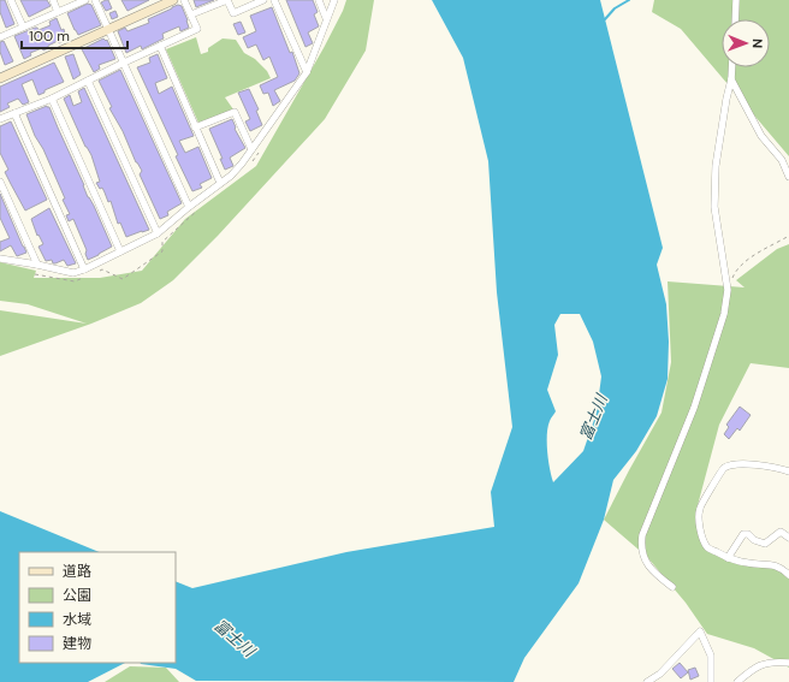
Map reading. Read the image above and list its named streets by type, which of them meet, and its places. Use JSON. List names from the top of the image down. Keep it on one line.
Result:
{"water":["富士川"],"legend":["道路","公園","水域","建物"],"scale_bar":"100 m","north":"right"}
